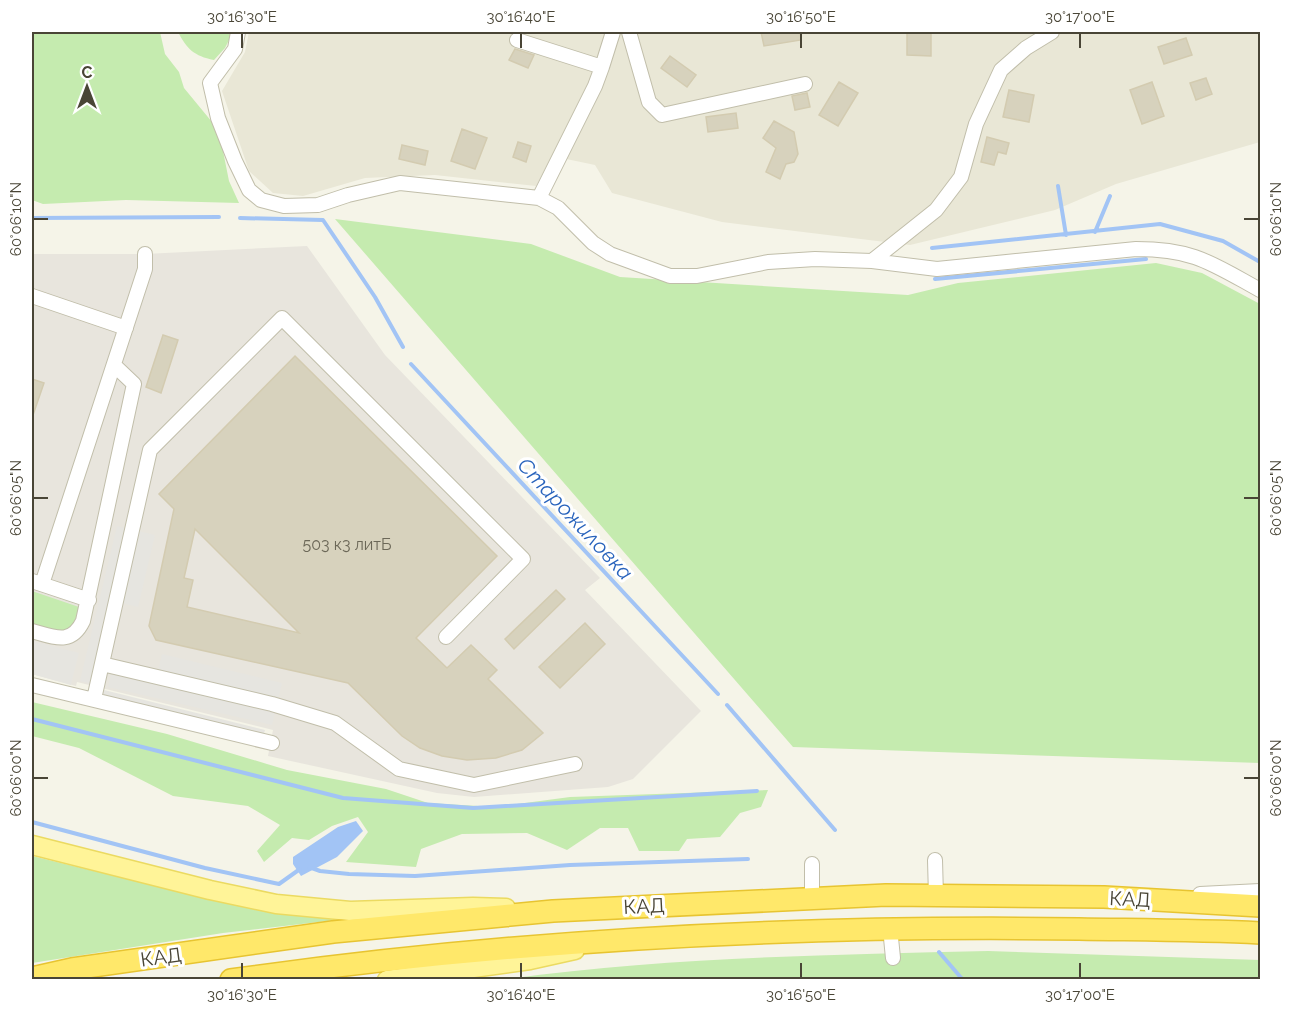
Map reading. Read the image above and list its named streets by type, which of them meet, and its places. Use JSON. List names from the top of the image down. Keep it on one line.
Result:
{"streets":{"highway":["КАД"]},"water":["Старожиловка"],"house_numbers":["503 к3 литБ"],"north":"top","coordinates":["30°16'30\"E","30°16'40\"E","30°16'50\"E","30°17'00\"E","60°06'10\"N","60°06'05\"N","60°06'00\"N"]}
